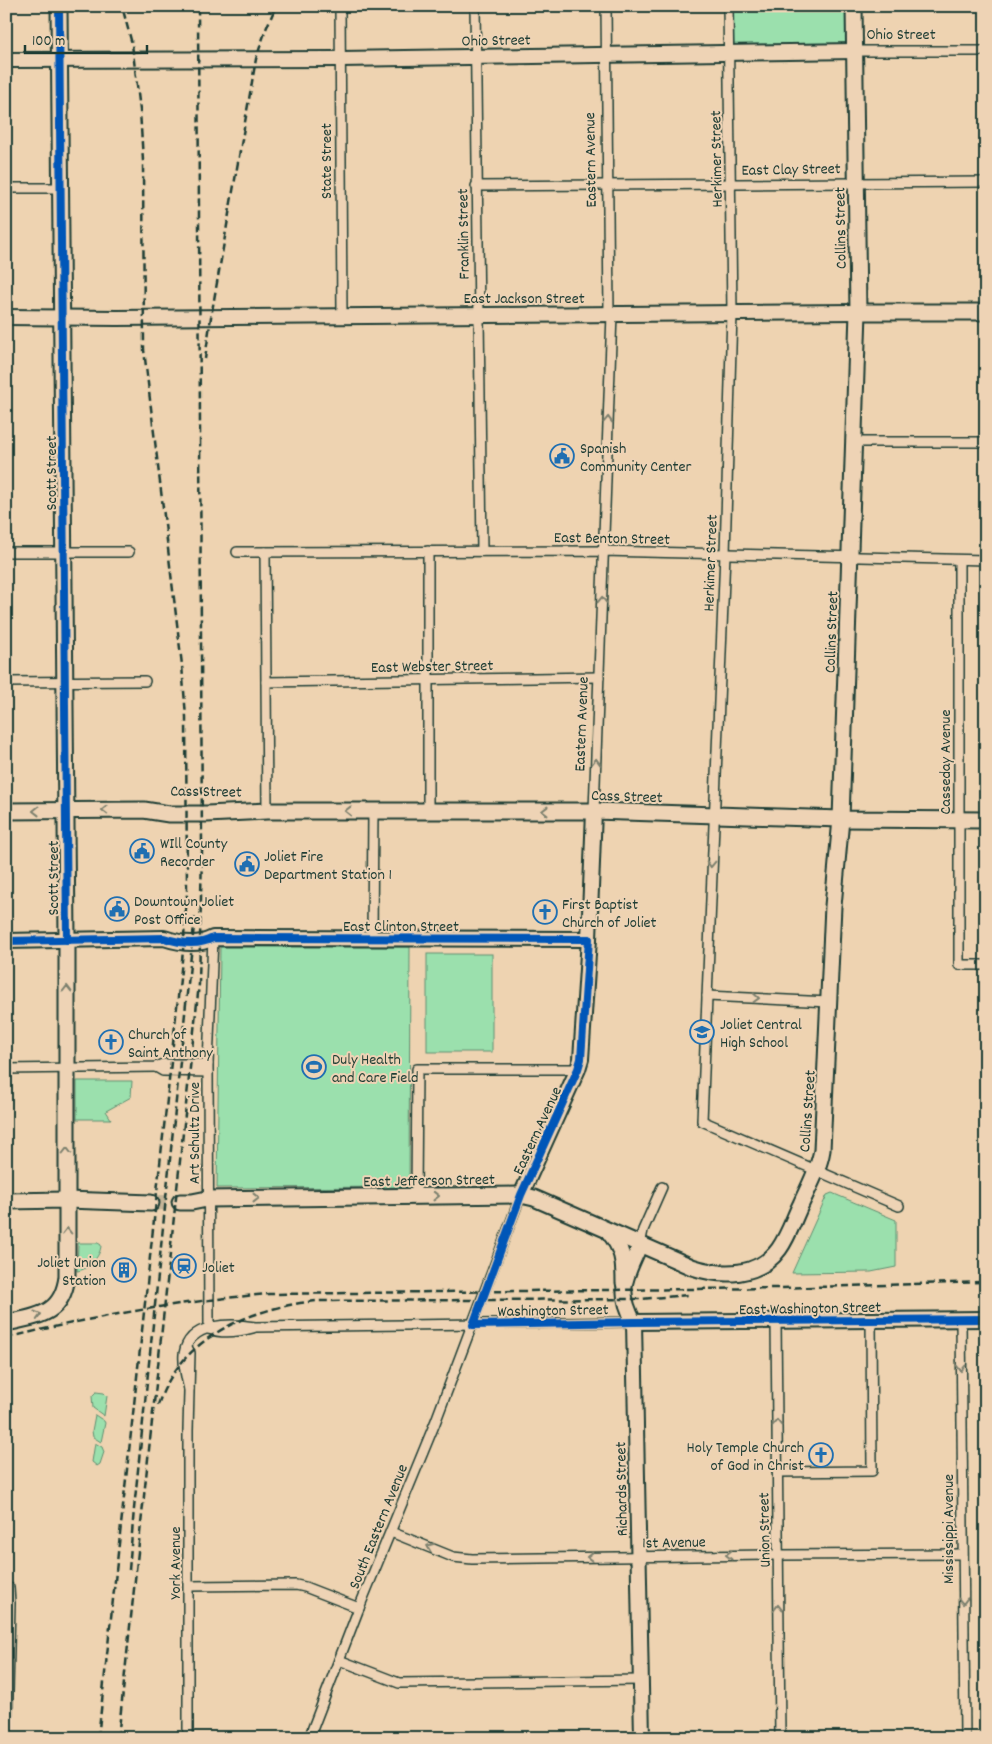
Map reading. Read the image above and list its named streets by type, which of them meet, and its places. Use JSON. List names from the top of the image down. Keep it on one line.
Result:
{"streets":{"main road":["Collins Street","East Jackson Street","Scott Street","Cass Street","East Jefferson Street"],"street":["Ohio Street","Herkimer Street","Eastern Avenue","State Street","East Clay Street","Franklin Street","East Benton Street","East Webster Street","Casseday Avenue","East Clinton Street","Art Schultz Drive","East Washington Street","Washington Street","Richards Street","South Eastern Avenue","Mississippi Avenue","Union Street","1st Avenue","York Avenue"]},"crossings":[["Ohio Street","Herkimer Street"],["Ohio Street","Eastern Avenue"],["Ohio Street","State Street"],["Ohio Street","Collins Street"],["Ohio Street","Franklin Street"],["Ohio Street","Scott Street"],["Herkimer Street","East Clay Street"],["Herkimer Street","Collins Street"],["Herkimer Street","East Jackson Street"],["Herkimer Street","East Benton Street"],["Herkimer Street","Cass Street"],["Eastern Avenue","East Clay Street"],["Eastern Avenue","East Jackson Street"],["Eastern Avenue","East Benton Street"],["Eastern Avenue","East Webster Street"],["Eastern Avenue","Cass Street"],["Eastern Avenue","East Clinton Street"],["Eastern Avenue","East Jefferson Street"],["Eastern Avenue","Washington Street"],["Eastern Avenue","South Eastern Avenue"],["State Street","East Jackson Street"],["East Clay Street","Collins Street"],["East Clay Street","Franklin Street"],["Collins Street","East Jackson Street"],["Collins Street","East Benton Street"],["Collins Street","Cass Street"],["Collins Street","East Jefferson Street"],["Franklin Street","East Jackson Street"],["Franklin Street","East Benton Street"],["East Jackson Street","Scott Street"],["Scott Street","Cass Street"],["Scott Street","East Clinton Street"],["East Benton Street","Casseday Avenue"],["Casseday Avenue","Cass Street"],["East Clinton Street","Art Schultz Drive"],["Art Schultz Drive","East Jefferson Street"],["Art Schultz Drive","Washington Street"],["Art Schultz Drive","York Avenue"],["East Washington Street","Washington Street"],["East Washington Street","Richards Street"],["East Washington Street","Mississippi Avenue"],["East Washington Street","Union Street"],["Washington Street","Richards Street"],["Washington Street","South Eastern Avenue"],["Washington Street","York Avenue"],["Richards Street","1st Avenue"],["South Eastern Avenue","1st Avenue"],["Mississippi Avenue","1st Avenue"],["Union Street","1st Avenue"]],"one_way":["Eastern Avenue","Cass Street","East Jefferson Street","Mississippi Avenue","Union Street","1st Avenue"],"places":{"public building":["Spanish Community Center","WIll County Recorder","Joliet Fire Department Station 1","Downtown Joliet Post Office"],"church":["First Baptist Church of Joliet","Church of Saint Anthony","Holy Temple Church of God in Christ"],"school or university":["Joliet Central High School"],"sports":["Duly Health and Care Field"],"station":["Joliet"],"building":["Joliet Union Station"]},"scale_bar":"100 m"}
